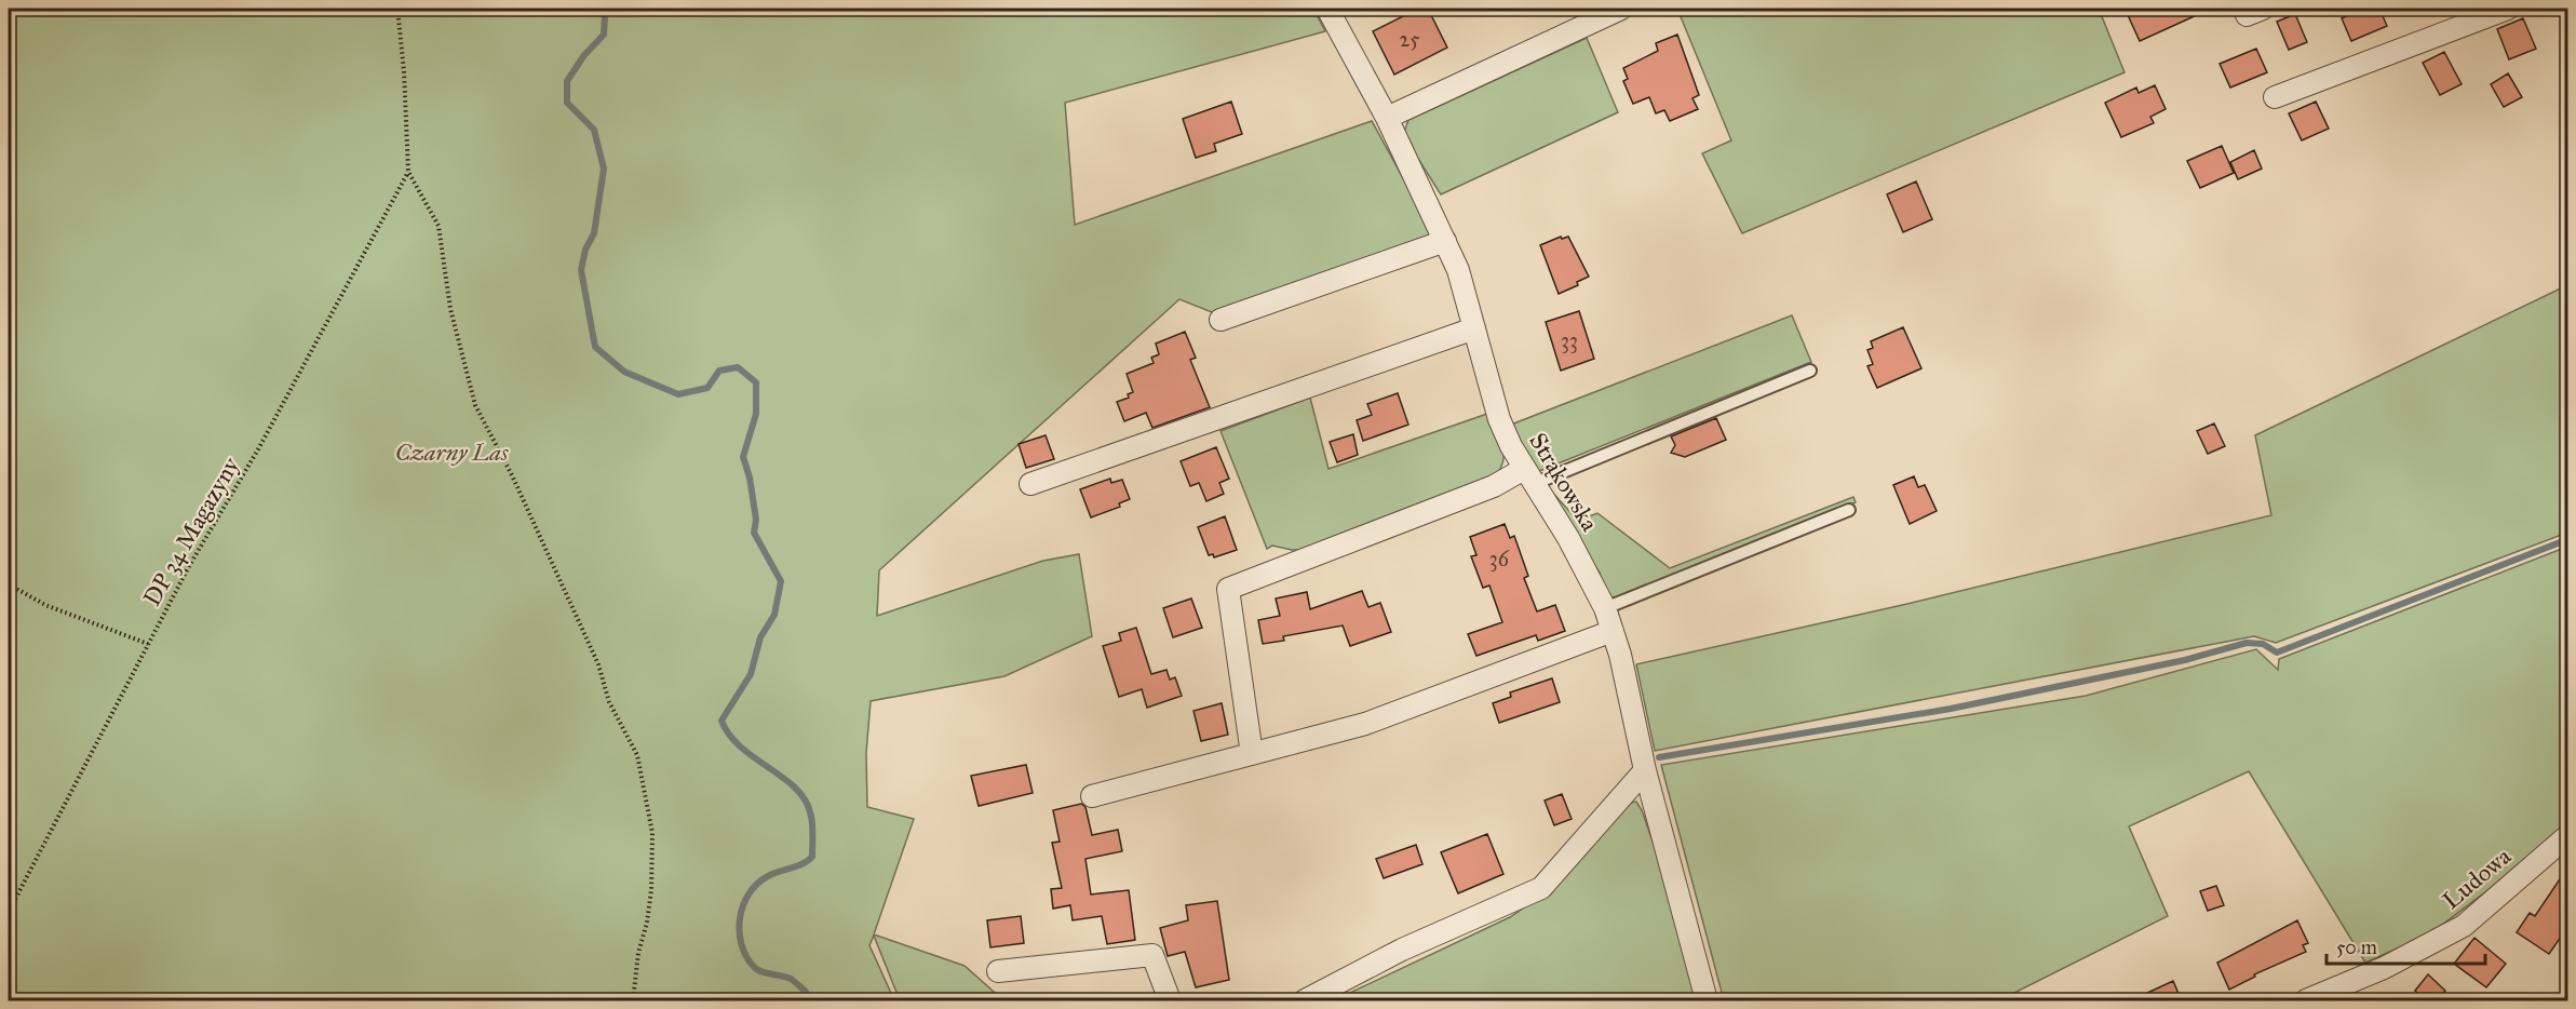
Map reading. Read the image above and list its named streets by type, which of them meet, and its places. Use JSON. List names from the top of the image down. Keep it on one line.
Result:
{"streets":{"street":["Strąkowska","Ludowa"],"path":["DP 34 Magazyny"]},"parks":["Czarny Las"],"house_numbers":["25","33","36"],"scale_bar":"50 m"}
